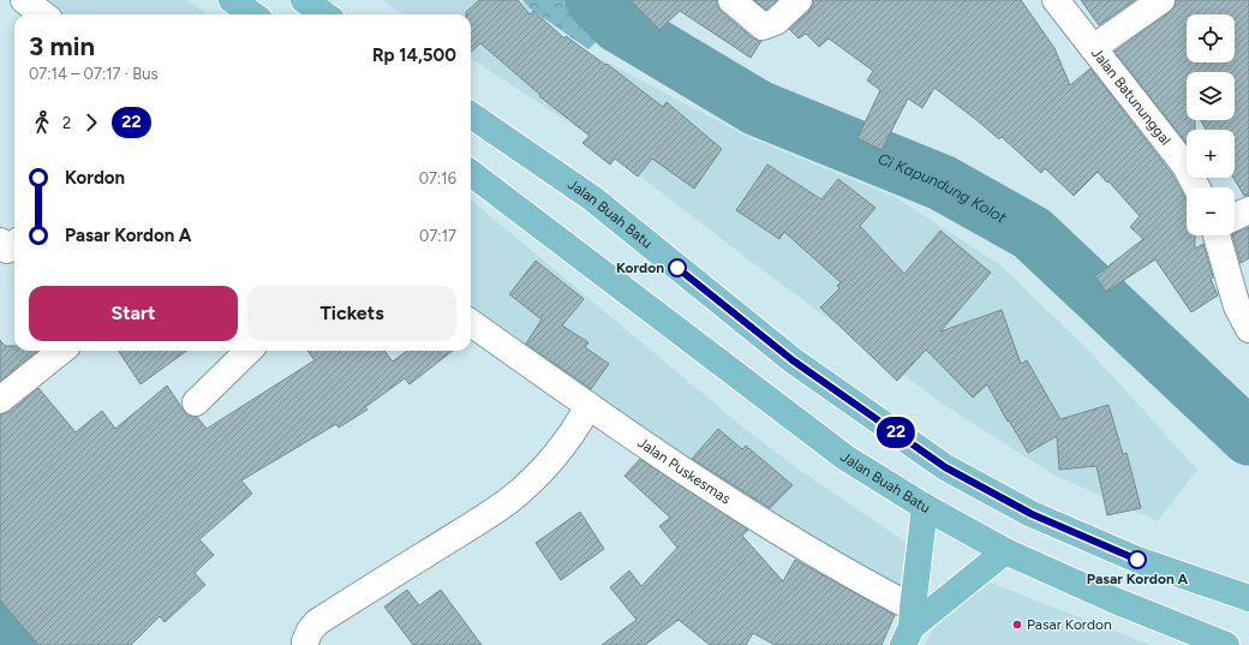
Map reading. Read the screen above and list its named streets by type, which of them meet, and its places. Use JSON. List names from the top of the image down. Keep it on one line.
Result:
{"streets":{"main road":["Jalan Buah Batu"],"street":["Jalan Batununggal","Jalan Puskesmas"]},"water":["Ci Kapundung Kolot"],"places":["Kordon","Pasar Kordon A","Pasar Kordon"],"lines":["bus line 22"],"page":{"on_map":"22","map_buttons":["+","−"],"heading":["3 min","07:14 – 07:17 · Bus","Rp 14,500"],"legs":["2","22"],"list":[{"name":"Kordon","value":"07:16"},{"name":"Pasar Kordon A","value":"07:17"}],"buttons":["Start","Tickets"]}}
